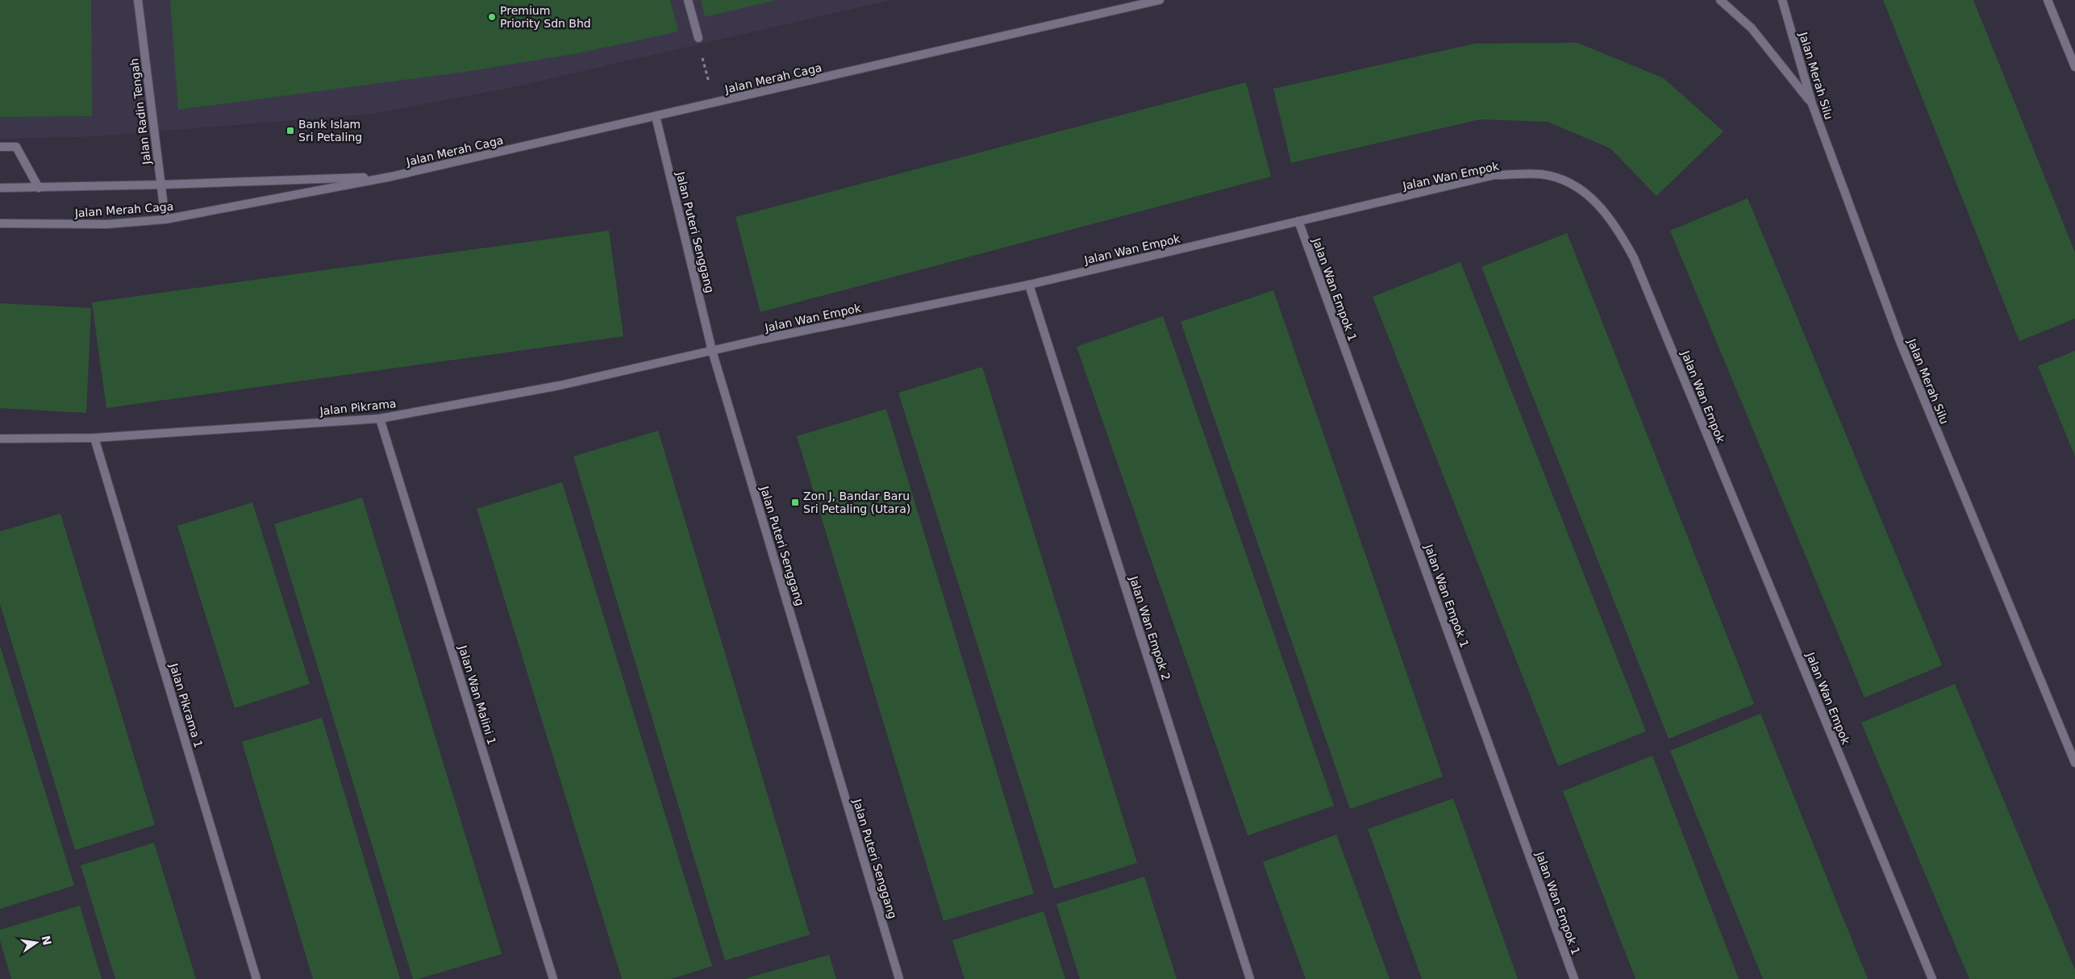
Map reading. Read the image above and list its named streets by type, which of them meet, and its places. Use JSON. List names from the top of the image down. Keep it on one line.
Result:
{"streets":{"street":["Jalan Merah Silu","Jalan Merah Caga","Jalan Radin Tengah","Jalan Wan Empok","Jalan Puteri Senggang","Jalan Wan Empok 1","Jalan Pikrama","Jalan Wan Empok 2","Jalan Wan Malini 1","Jalan Pikrama 1"]},"crossings":[["Jalan Merah Caga","Jalan Radin Tengah"],["Jalan Merah Caga","Jalan Puteri Senggang"],["Jalan Wan Empok","Jalan Puteri Senggang"],["Jalan Wan Empok","Jalan Wan Empok 1"],["Jalan Wan Empok","Jalan Pikrama"],["Jalan Wan Empok","Jalan Wan Empok 2"],["Jalan Puteri Senggang","Jalan Pikrama"],["Jalan Pikrama","Jalan Wan Malini 1"],["Jalan Pikrama","Jalan Pikrama 1"]],"places":{"other":["Premium Priority Sdn Bhd"],"transit":["Bank Islam Sri Petaling","Zon J, Bandar Baru Sri Petaling (Utara)"]},"north":"right"}
